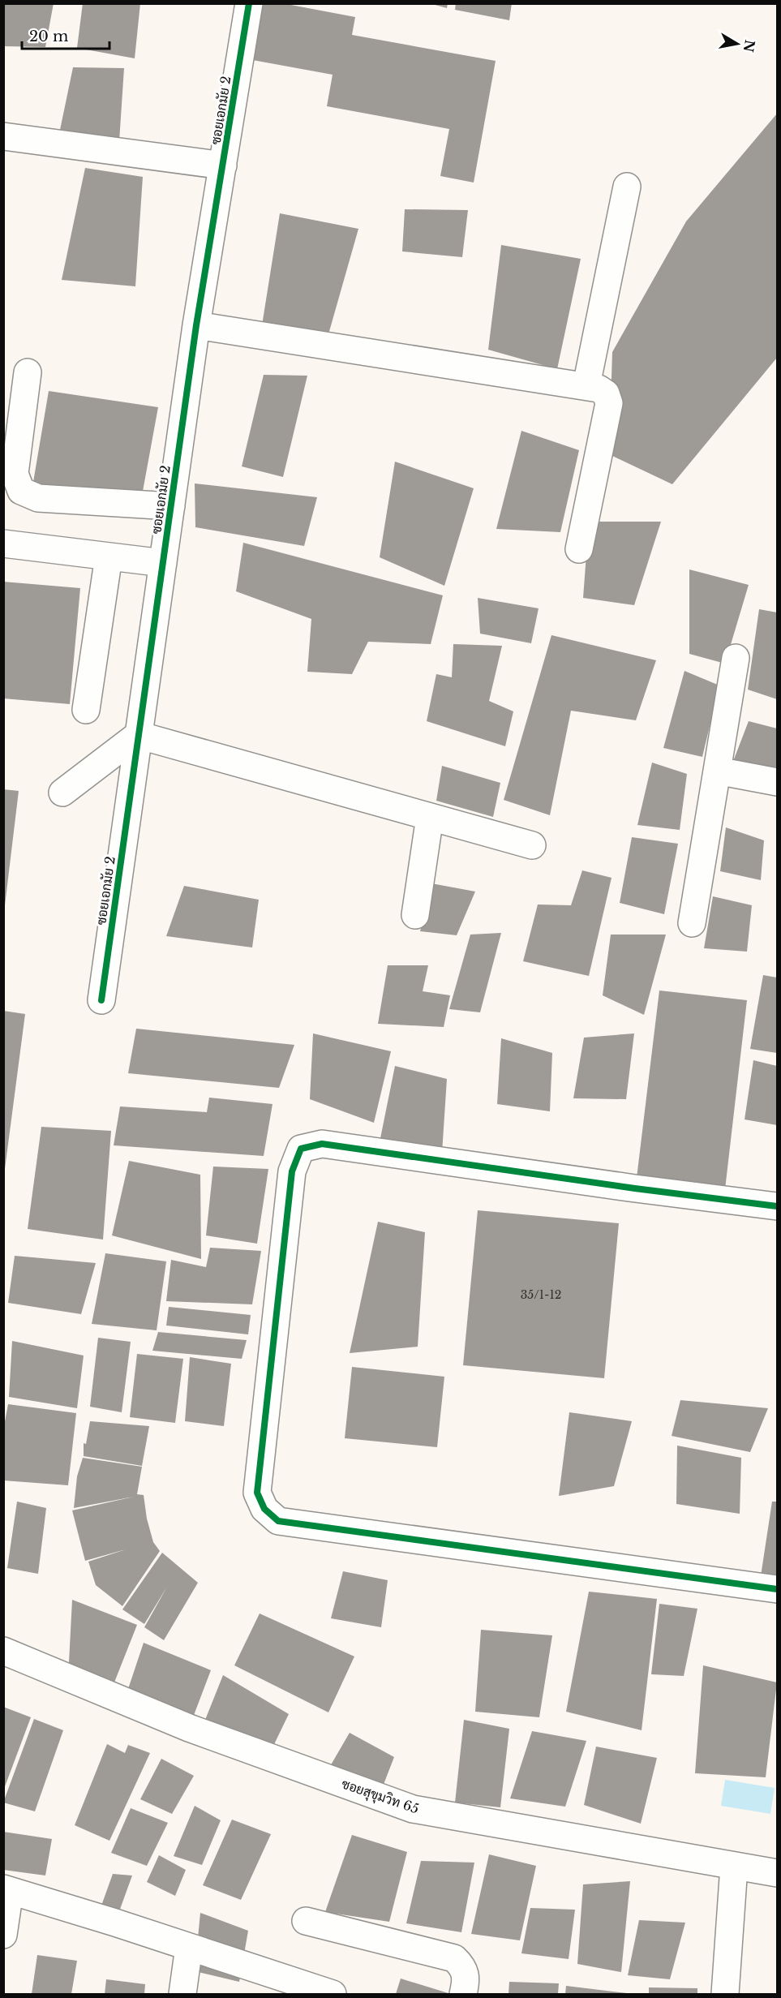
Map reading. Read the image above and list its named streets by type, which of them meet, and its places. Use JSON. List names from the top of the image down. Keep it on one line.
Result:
{"streets":{"street":["ซอยเอกมัย 2","ซอยสุขุมวิท 65"]},"house_numbers":["35/1-12"],"scale_bar":"20 m","north":"right"}
